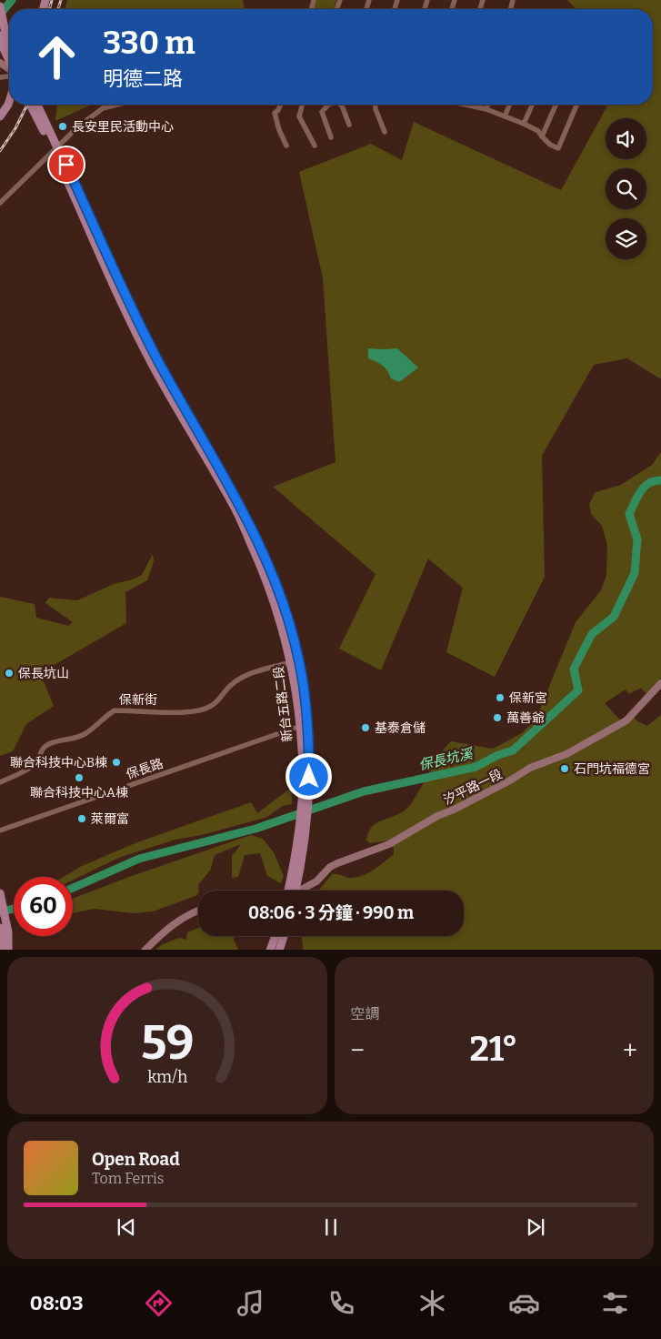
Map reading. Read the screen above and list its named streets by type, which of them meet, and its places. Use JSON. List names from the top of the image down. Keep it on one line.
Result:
{"streets":{"main road":["新台五路二段"],"street":["保新街","保長路","汐平路一段"]},"water":["保長坑溪"],"places":["長安里民活動中心","保長坑山","保新宮","萬善爺","基泰倉儲","聯合科技中心B棟","石門坑福德宮","聯合科技中心A棟","萊爾富"],"page":{"turn":["330 m","明德二路"],"limit":"60","trip":"08:06 · 3 分鐘 · 990 m","tile":"空調","heat":["−","21°","+"],"song":["Open Road","Tom Ferris"],"tabs":"08:03","gauge":["59","km/h"]}}
